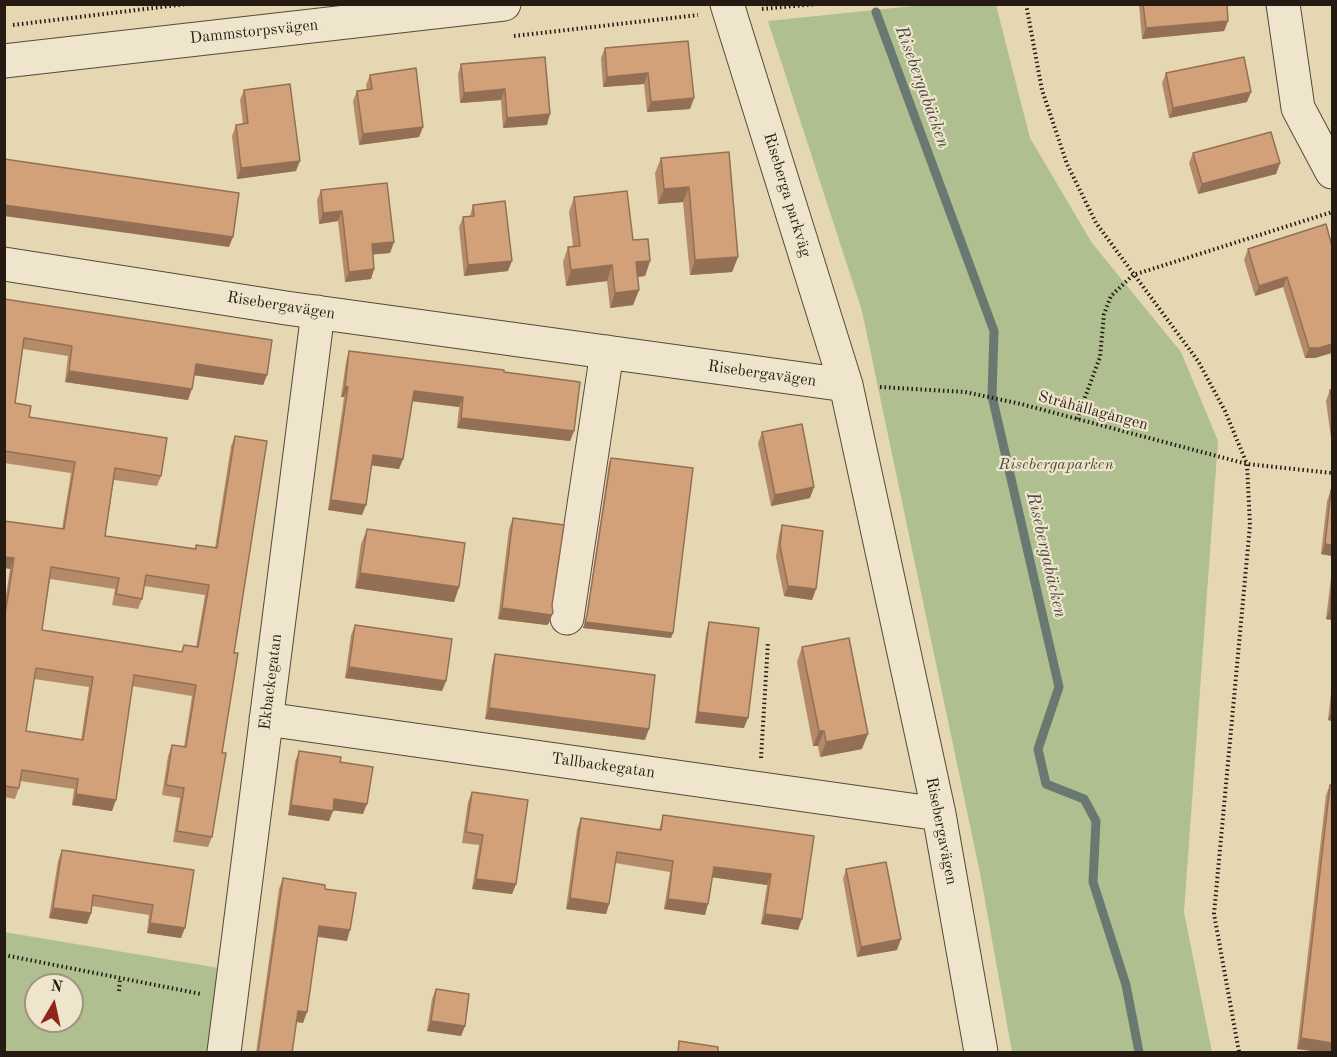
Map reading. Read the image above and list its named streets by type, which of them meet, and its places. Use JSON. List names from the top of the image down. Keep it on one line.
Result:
{"streets":{"street":["Dammstorpsvägen","Riseberga parkväg","Risebergavägen","Ekbackegatan","Tallbackegatan"],"path":["Stråhällagången"]},"crossings":[["Riseberga parkväg","Risebergavägen"],["Riseberga parkväg","Stråhällagången"],["Risebergavägen","Stråhällagången"],["Risebergavägen","Ekbackegatan"],["Risebergavägen","Tallbackegatan"],["Ekbackegatan","Tallbackegatan"]],"water":["Risebergabäcken"],"parks":["Risebergaparken"],"north":"top"}
